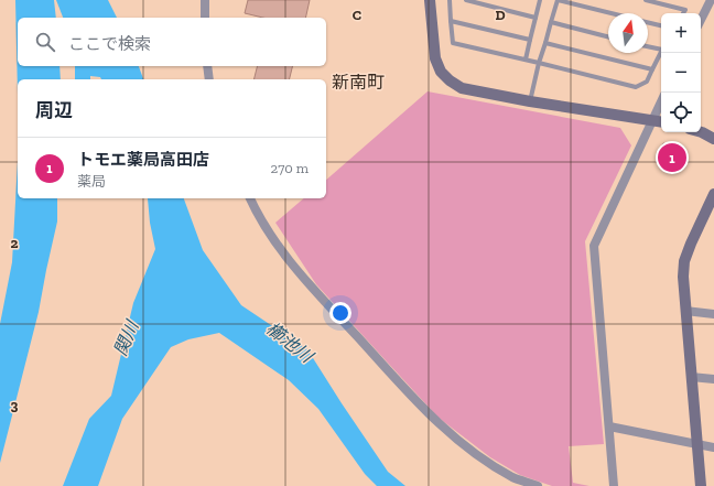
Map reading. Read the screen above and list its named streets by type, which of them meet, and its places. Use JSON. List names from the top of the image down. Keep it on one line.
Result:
{"districts":["新南町"],"water":["関川","櫛池川"],"north":"top","page":{"map_buttons":["+","−"],"search":"ここで検索","heading":"周辺","list":[{"mark":"1","name":"トモエ薬局高田店","note":"薬局","value":"270 m"}],"pins":"1"},"grid":{"columns":["C","D"],"rows":["2","3"]}}
